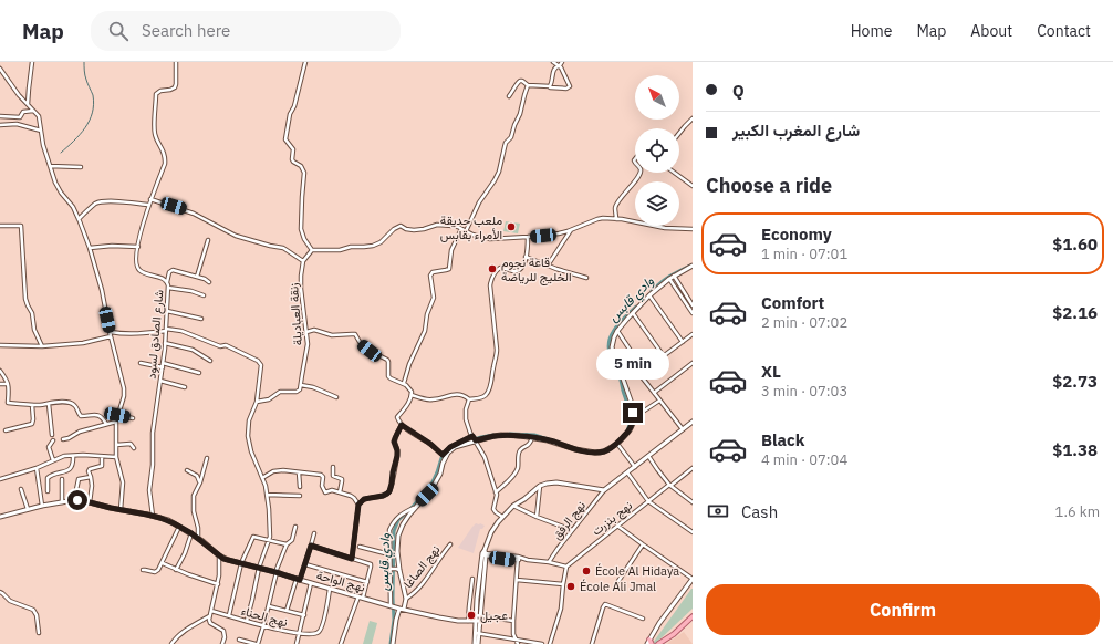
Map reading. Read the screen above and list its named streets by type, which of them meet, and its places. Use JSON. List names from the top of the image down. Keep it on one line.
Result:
{"streets":{"street":["زنقة العباديلة","شارع الصادق لسود","نهج بنزرت","نهج الرفق","نهج الصاغا","نهج الواحة","نهج الحناء"]},"crossings":[["شارع الصادق لسود","نهج الواحة"],["نهج الواحة","نهج الحناء"]],"water":["وادي قابس"],"places":["ملعب حديقة الأمراء بقابس","قاعة نجوم الخليج للرياضة","École Al Hidaya","École Ali Jmal","عجيل"],"north":"top left","page":{"header":"Map","search":"Search here","nav":["Home","Map","About","Contact"],"banner":["Q","شارع المغرب الكبير"],"heading":"Choose a ride","list":[{"name":"Economy","note":"1 min · 07:01","value":"$1.60"},{"name":"Comfort","note":"2 min · 07:02","value":"$2.16"},{"name":"XL","note":"3 min · 07:03","value":"$2.73"},{"name":"Black","note":"4 min · 07:04","value":"$1.38"}],"bubble":"5 min","pay":["Cash","1.6 km"],"buttons":"Confirm"}}
